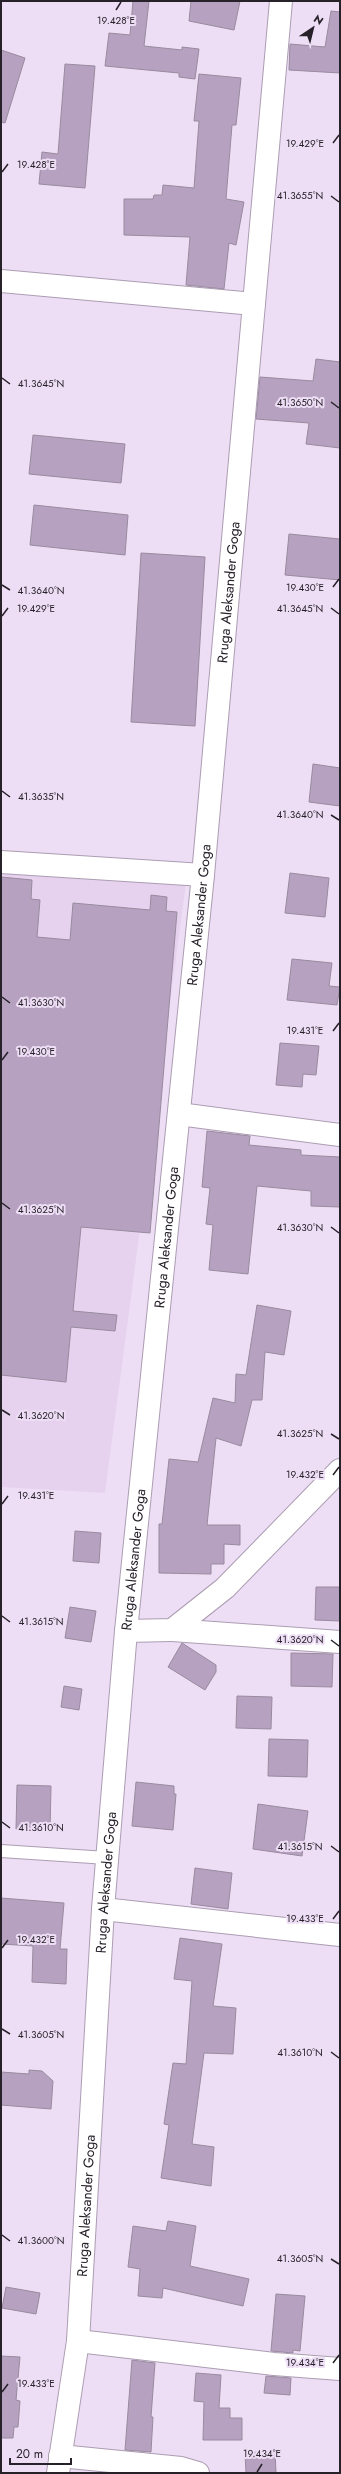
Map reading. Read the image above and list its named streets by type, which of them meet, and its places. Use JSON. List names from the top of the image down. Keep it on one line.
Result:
{"streets":{"main road":["Rruga Aleksander Goga"]},"scale_bar":"20 m","north":"top right","coordinates":["19.428°E","19.429°E","41.3655°N","41.3645°N","41.3650°N","19.430°E","41.3640°N","41.3635°N","41.3630°N","19.431°E","41.3625°N","41.3620°N","19.432°E","41.3615°N","41.3610°N","19.433°E","41.3605°N","41.3600°N","19.434°E"]}
